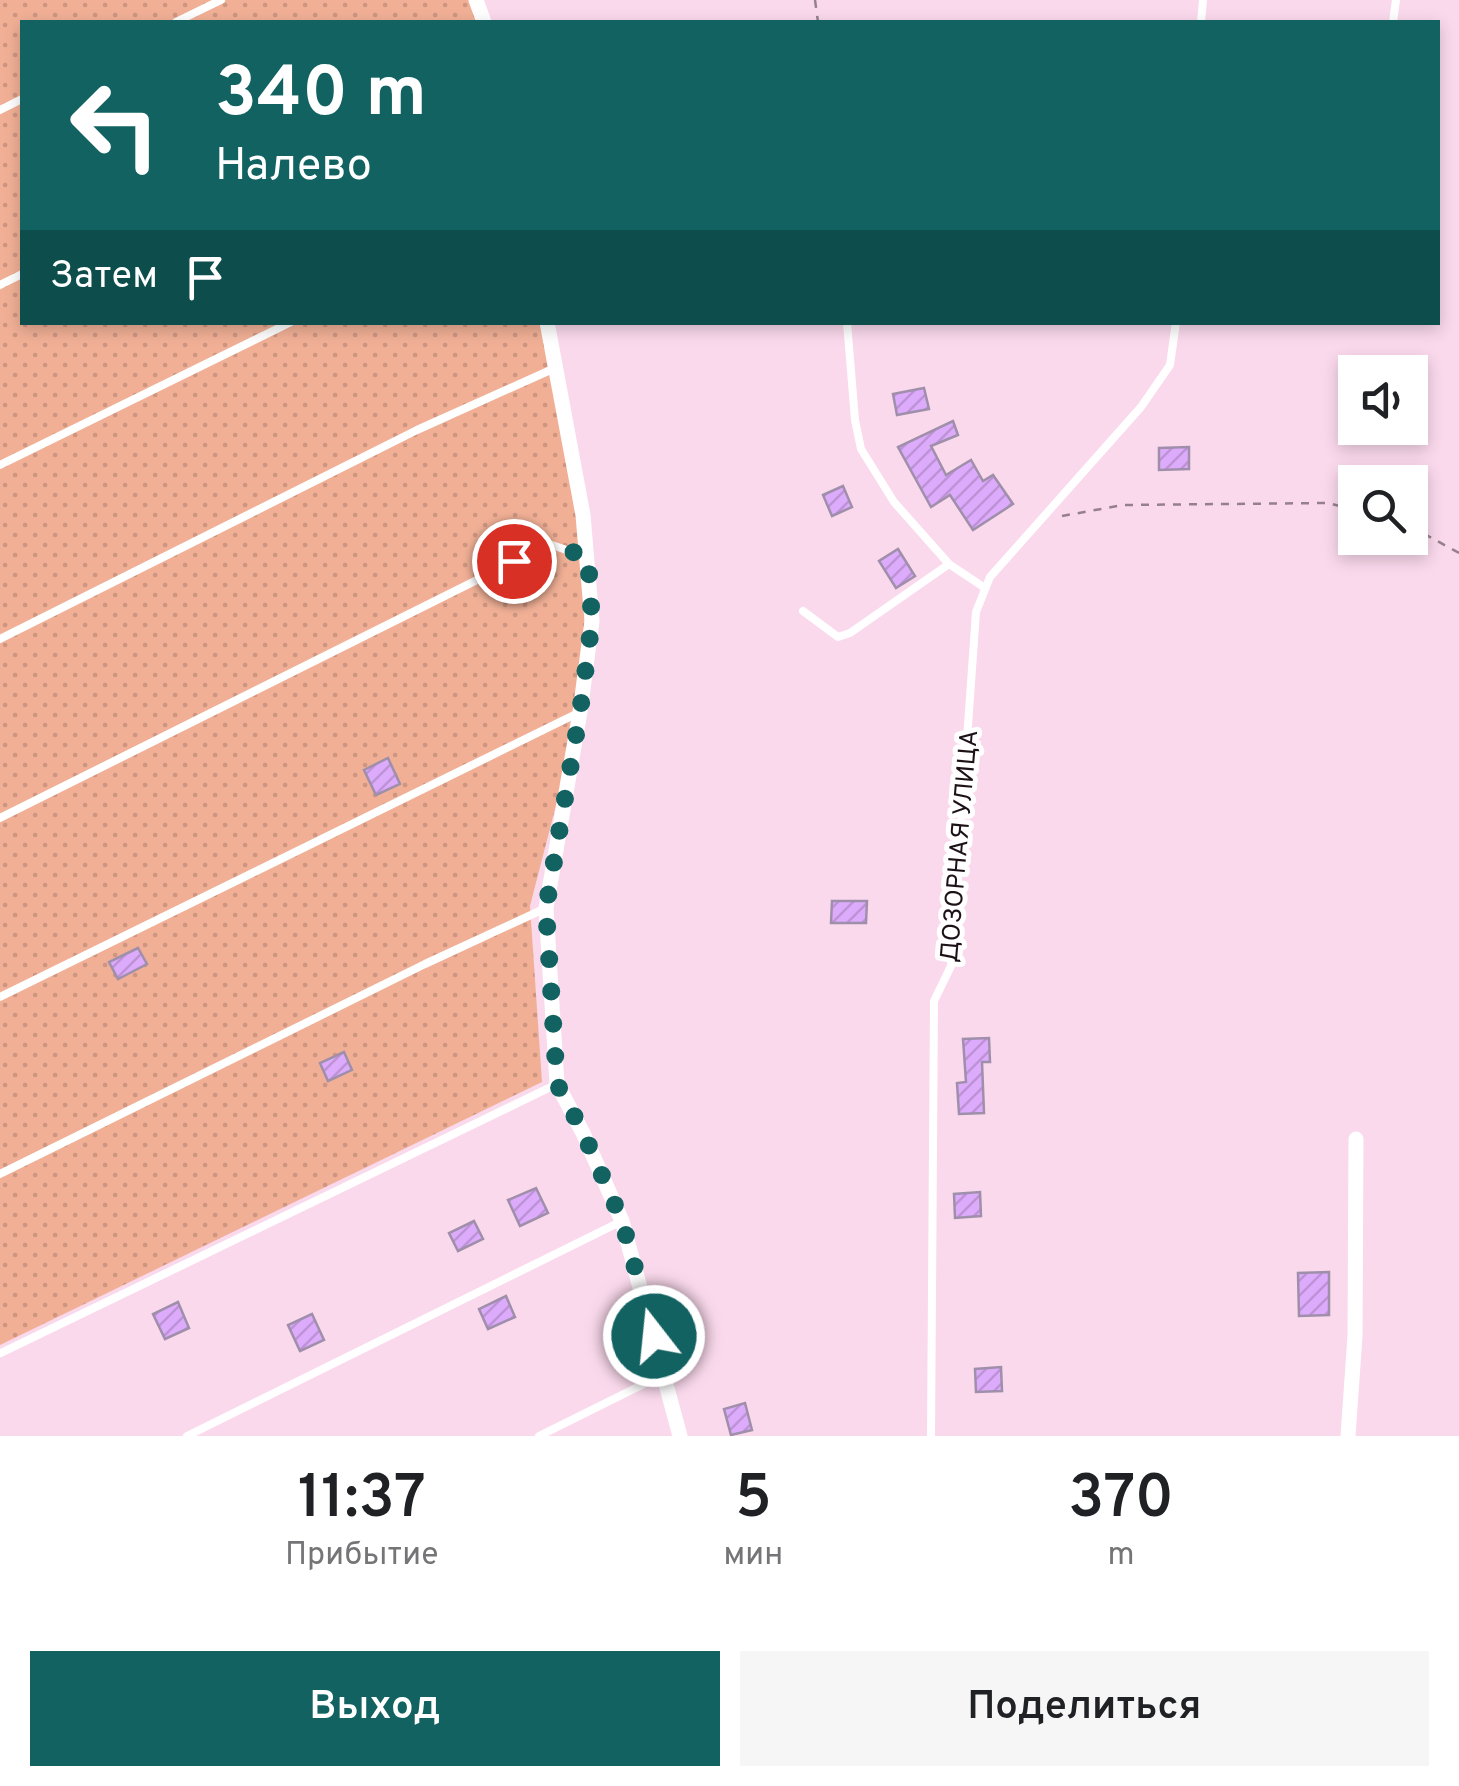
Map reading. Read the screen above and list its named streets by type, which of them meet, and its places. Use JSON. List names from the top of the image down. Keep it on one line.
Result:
{"streets":{"lane":["ДОЗОРНАЯ УЛИЦА"]},"page":{"turn":["340 m","Налево"],"then":"Затем","eta":["11:37","Прибытие","5","мин","370","m"],"buttons":["Выход","Поделиться"]}}
